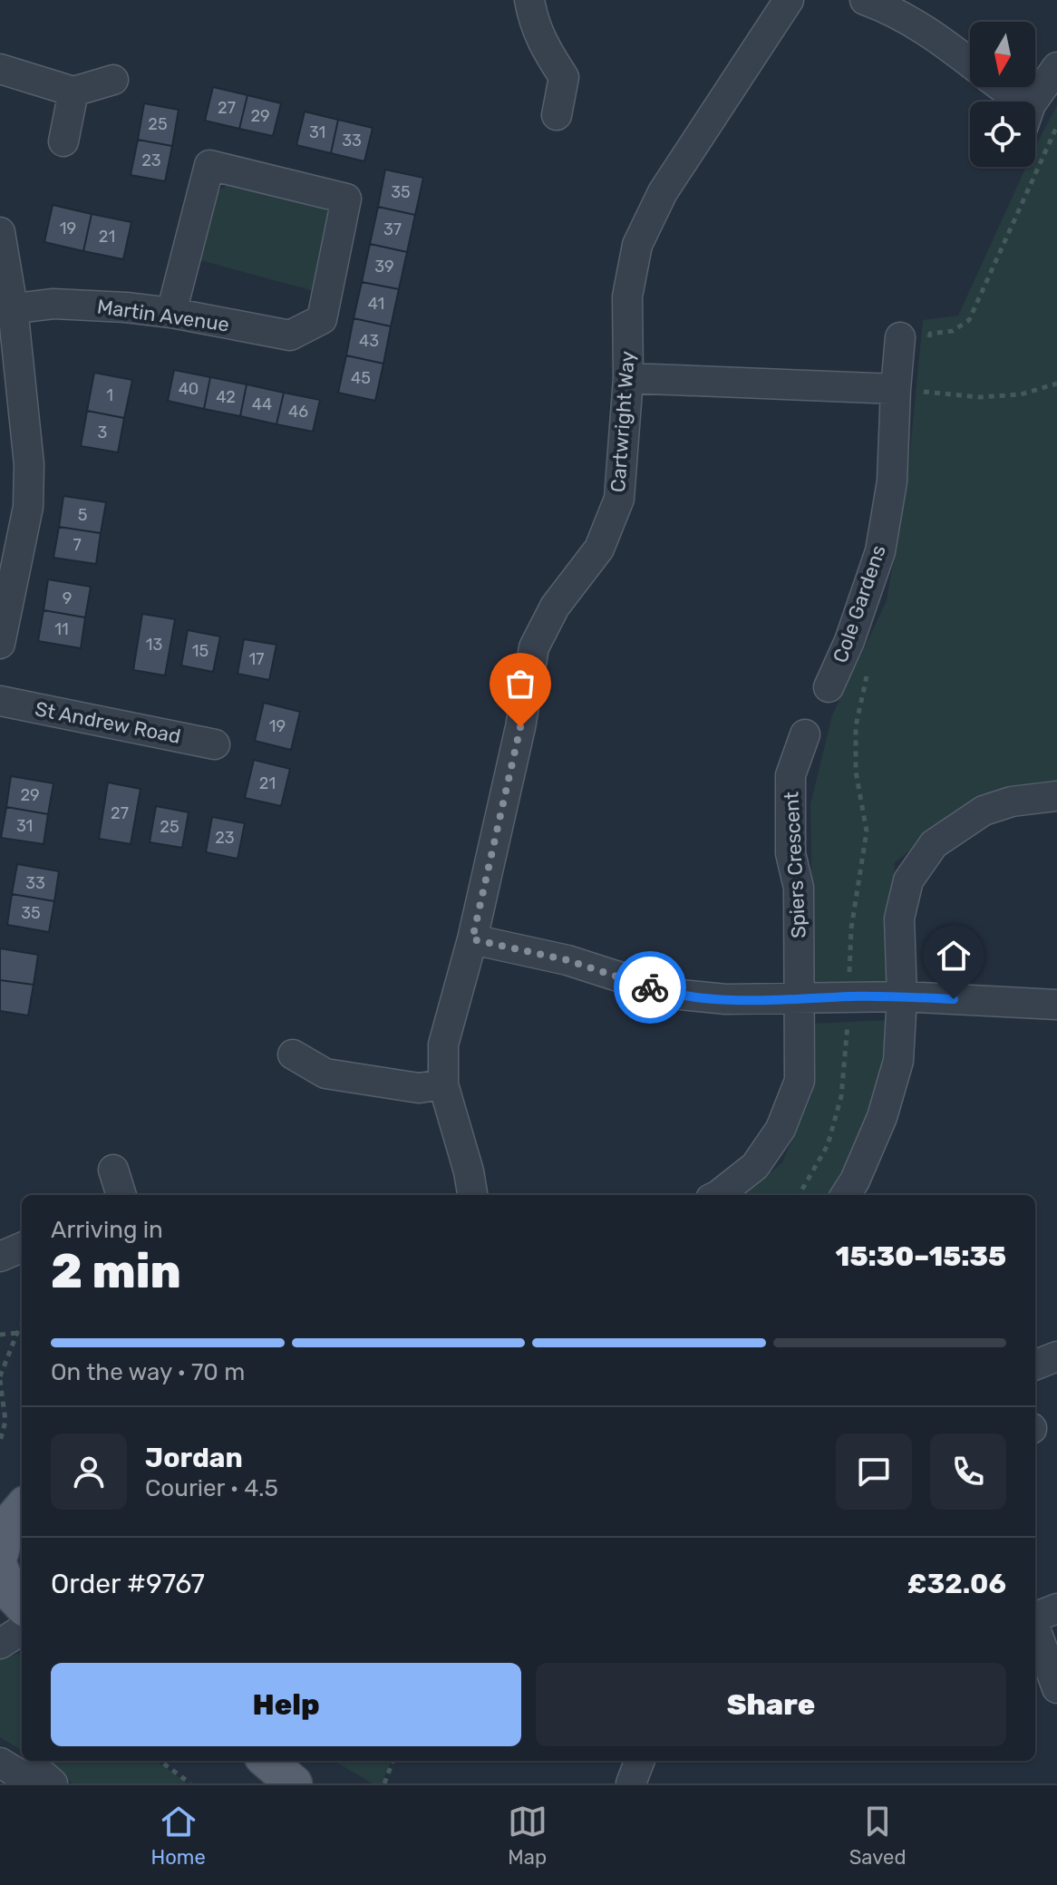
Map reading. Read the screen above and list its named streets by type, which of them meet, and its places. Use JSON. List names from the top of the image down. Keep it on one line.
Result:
{"streets":{"street":["Martin Avenue","Cartwright Way","Cole Gardens","St Andrew Road","Spiers Crescent"]},"house_numbers":["27","29","25","31","33","23","35","19","37","21","39","41","43","45","40","1","42","44","46","3","5","7","9","11","13","15","17","19","21","29","27","31","25","23","33","35"],"north":"bottom","page":{"heading":["2 min","Arriving in","15:30–15:35"],"panel":["Jordan","Courier · 4.5","Order #9767","£32.06"],"bar":"On the way · 70 m","buttons":["Help","Share"],"tabs":["Home","Map","Saved"]}}
